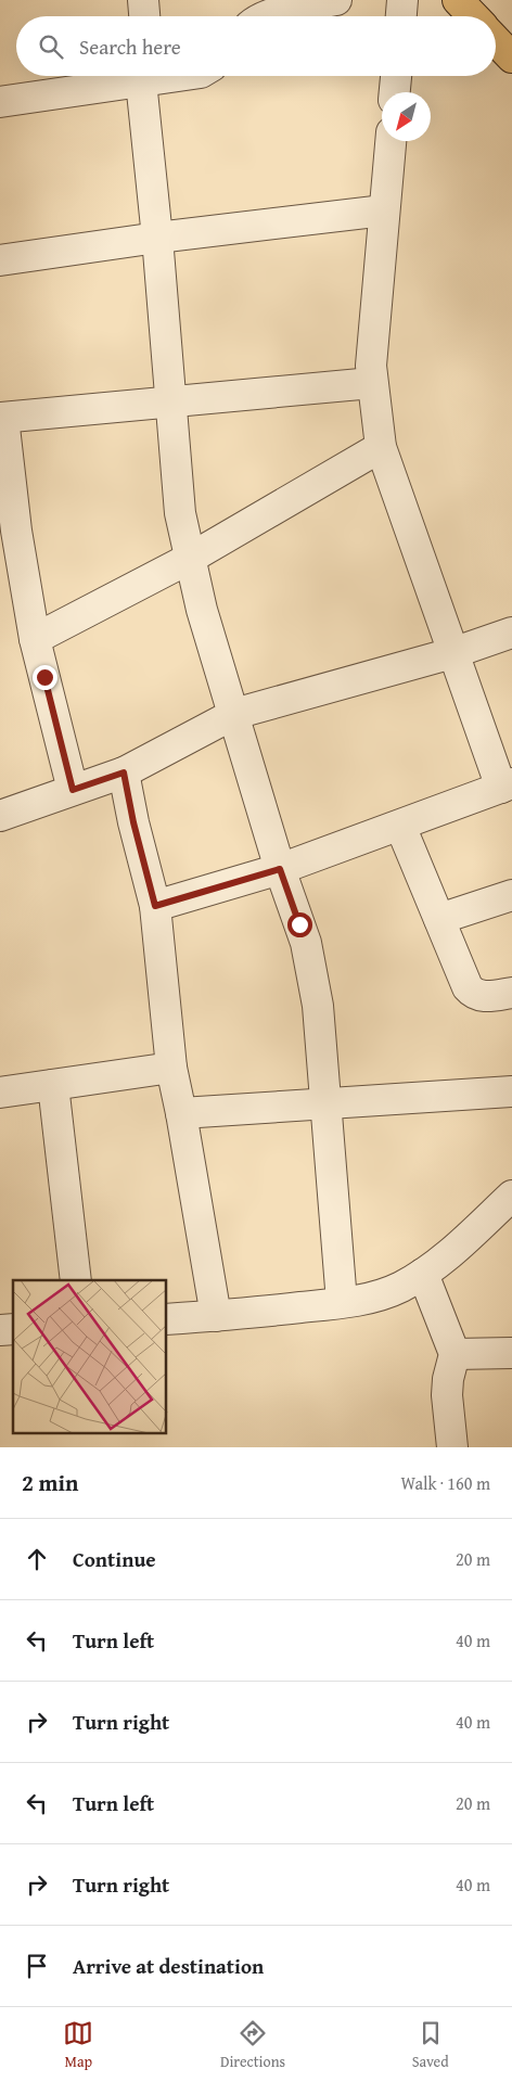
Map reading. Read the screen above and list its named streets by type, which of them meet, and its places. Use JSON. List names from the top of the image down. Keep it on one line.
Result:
{"north":"bottom left","page":{"search":"Search here","heading":["2 min","Walk · 160 m"],"list":[["Continue","20 m"],["Turn left","40 m"],["Turn right","40 m"],["Turn left","20 m"],["Turn right","40 m"],"Arrive at destination"],"nav":["Map","Directions","Saved"]}}
